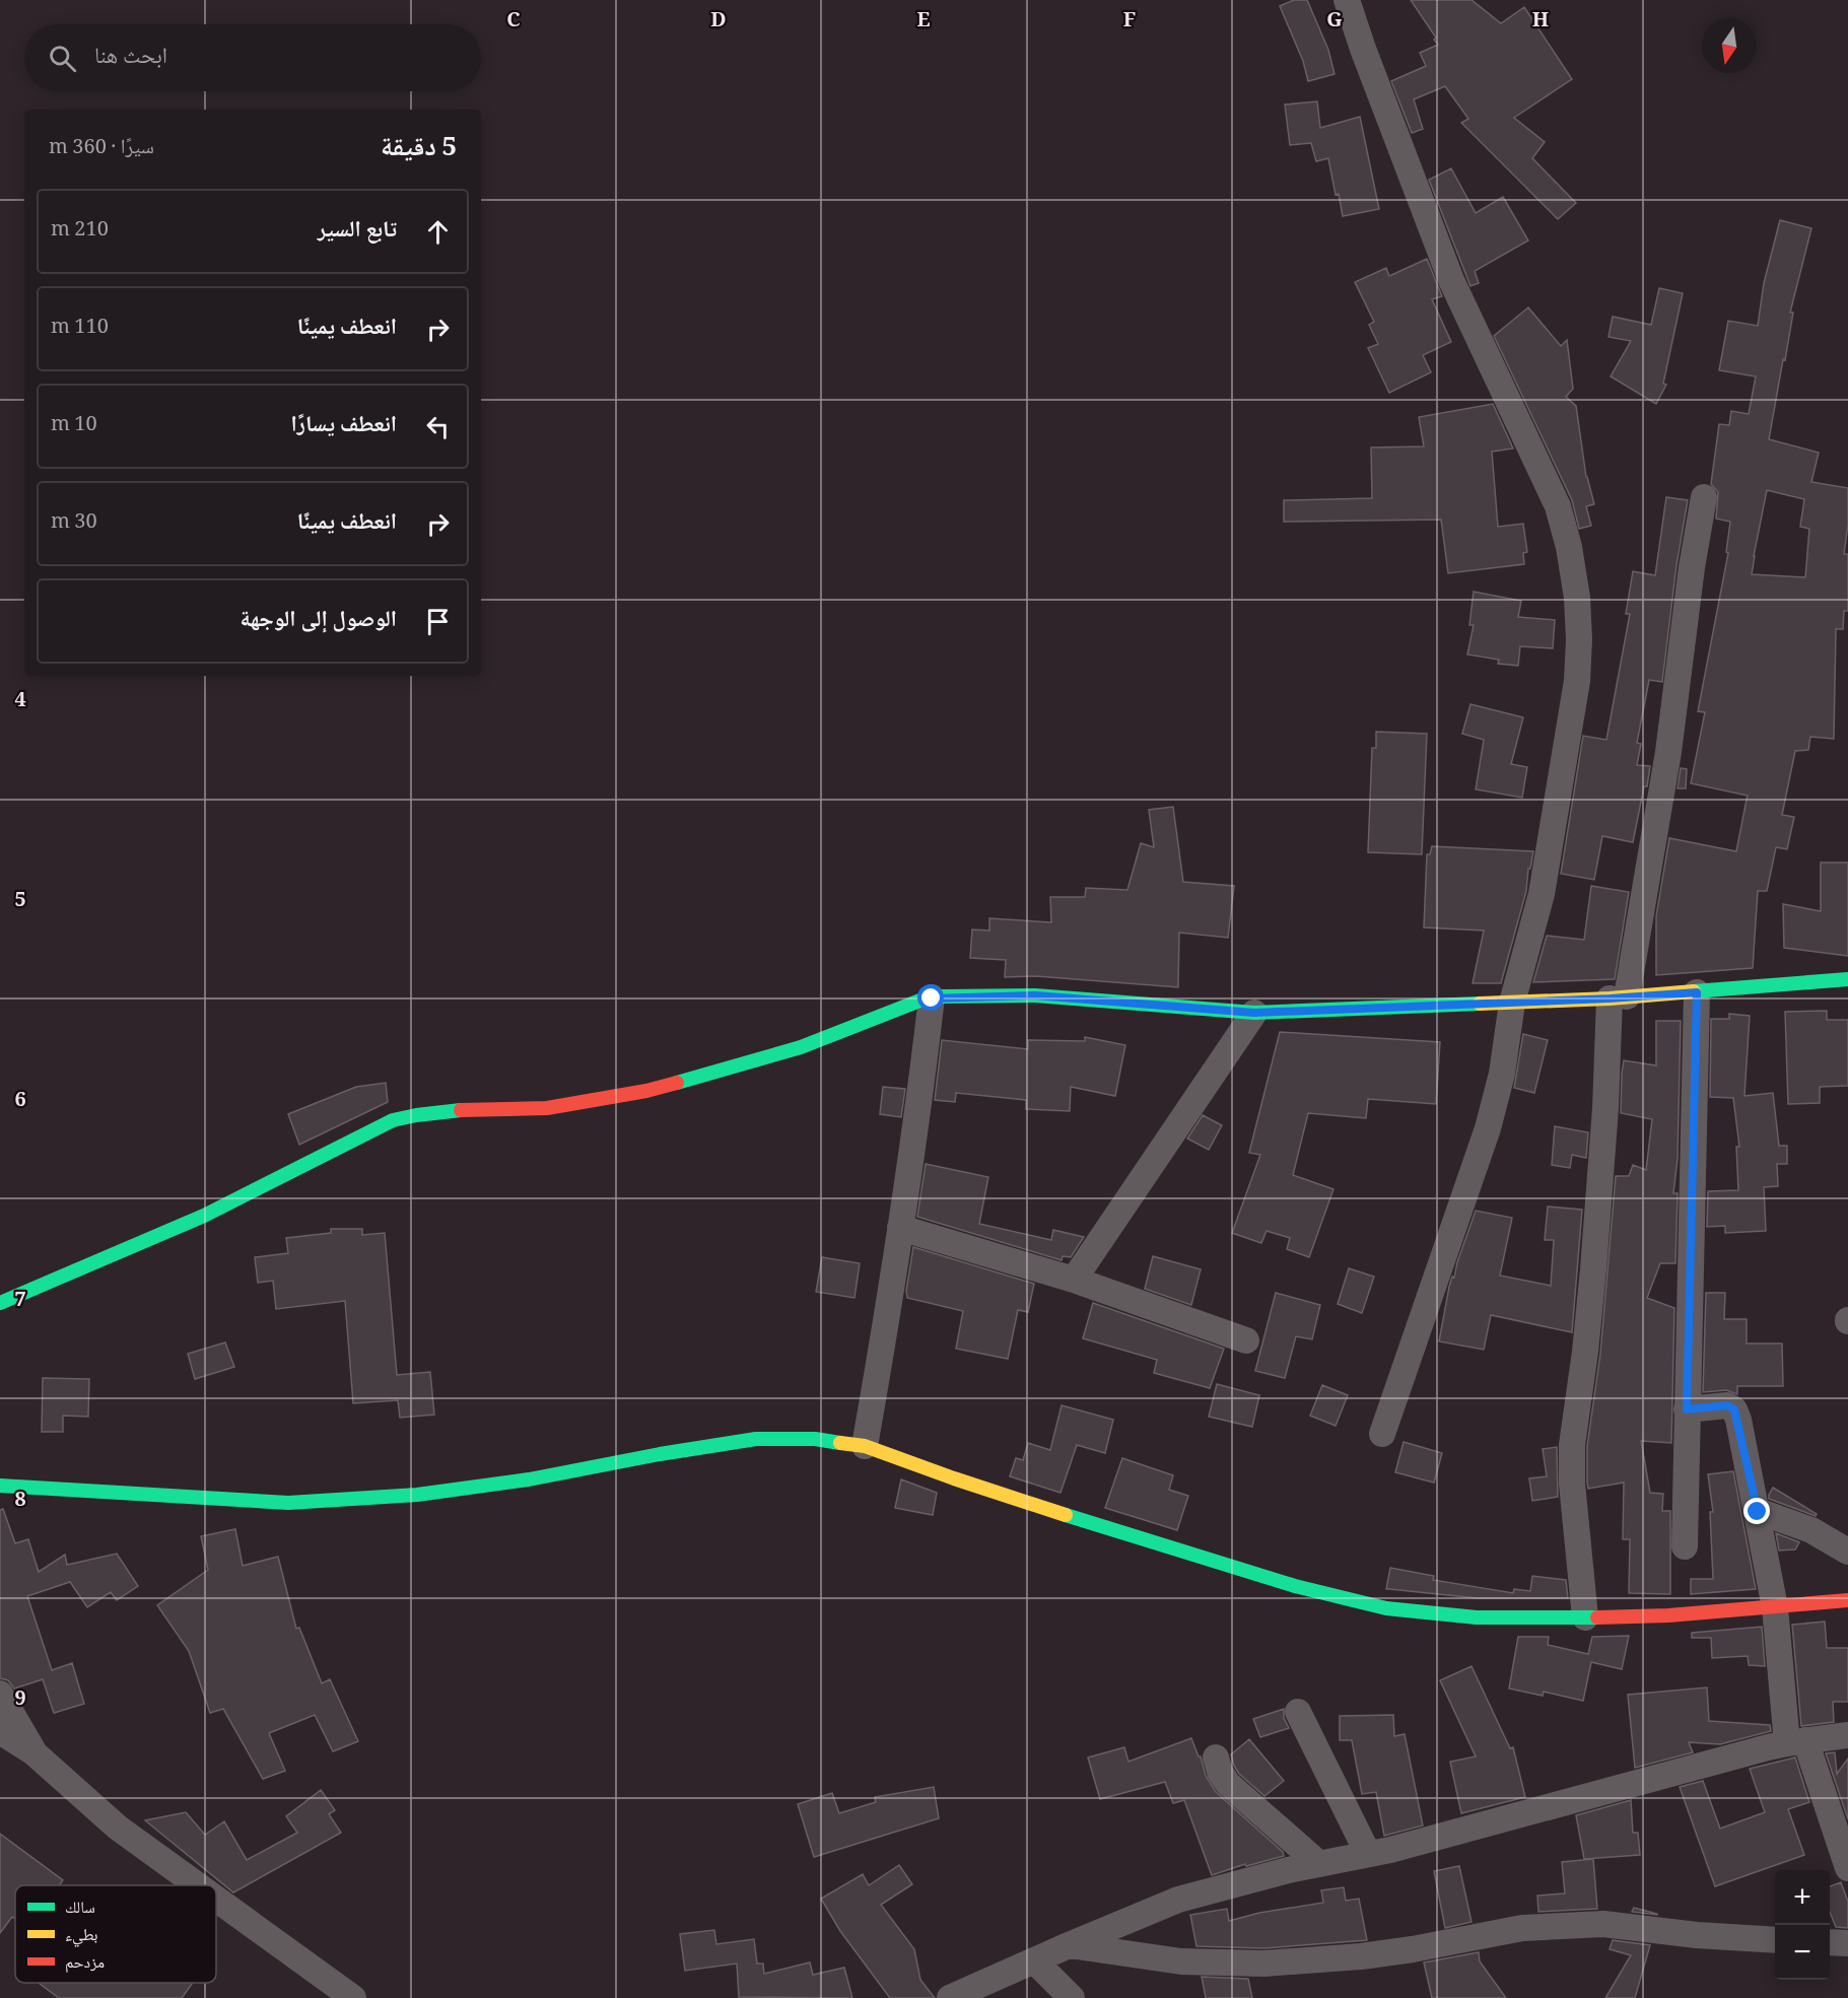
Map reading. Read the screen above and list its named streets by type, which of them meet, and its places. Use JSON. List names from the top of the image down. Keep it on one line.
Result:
{"legend":["سالك","بطيء","مزدحم"],"north":"bottom","page":{"search":"ابحث هنا","heading":["5 دقيقة","سيرًا · 360 m"],"list":[["تابع السير","210 m"],["انعطف يمينًا","110 m"],["انعطف يسارًا","10 m"],["انعطف يمينًا","30 m"],"الوصول إلى الوجهة"],"map_buttons":["+","−"]},"grid":{"columns":["C","D","E","F","G","H"],"rows":["4","5","6","7","8","9"]}}
